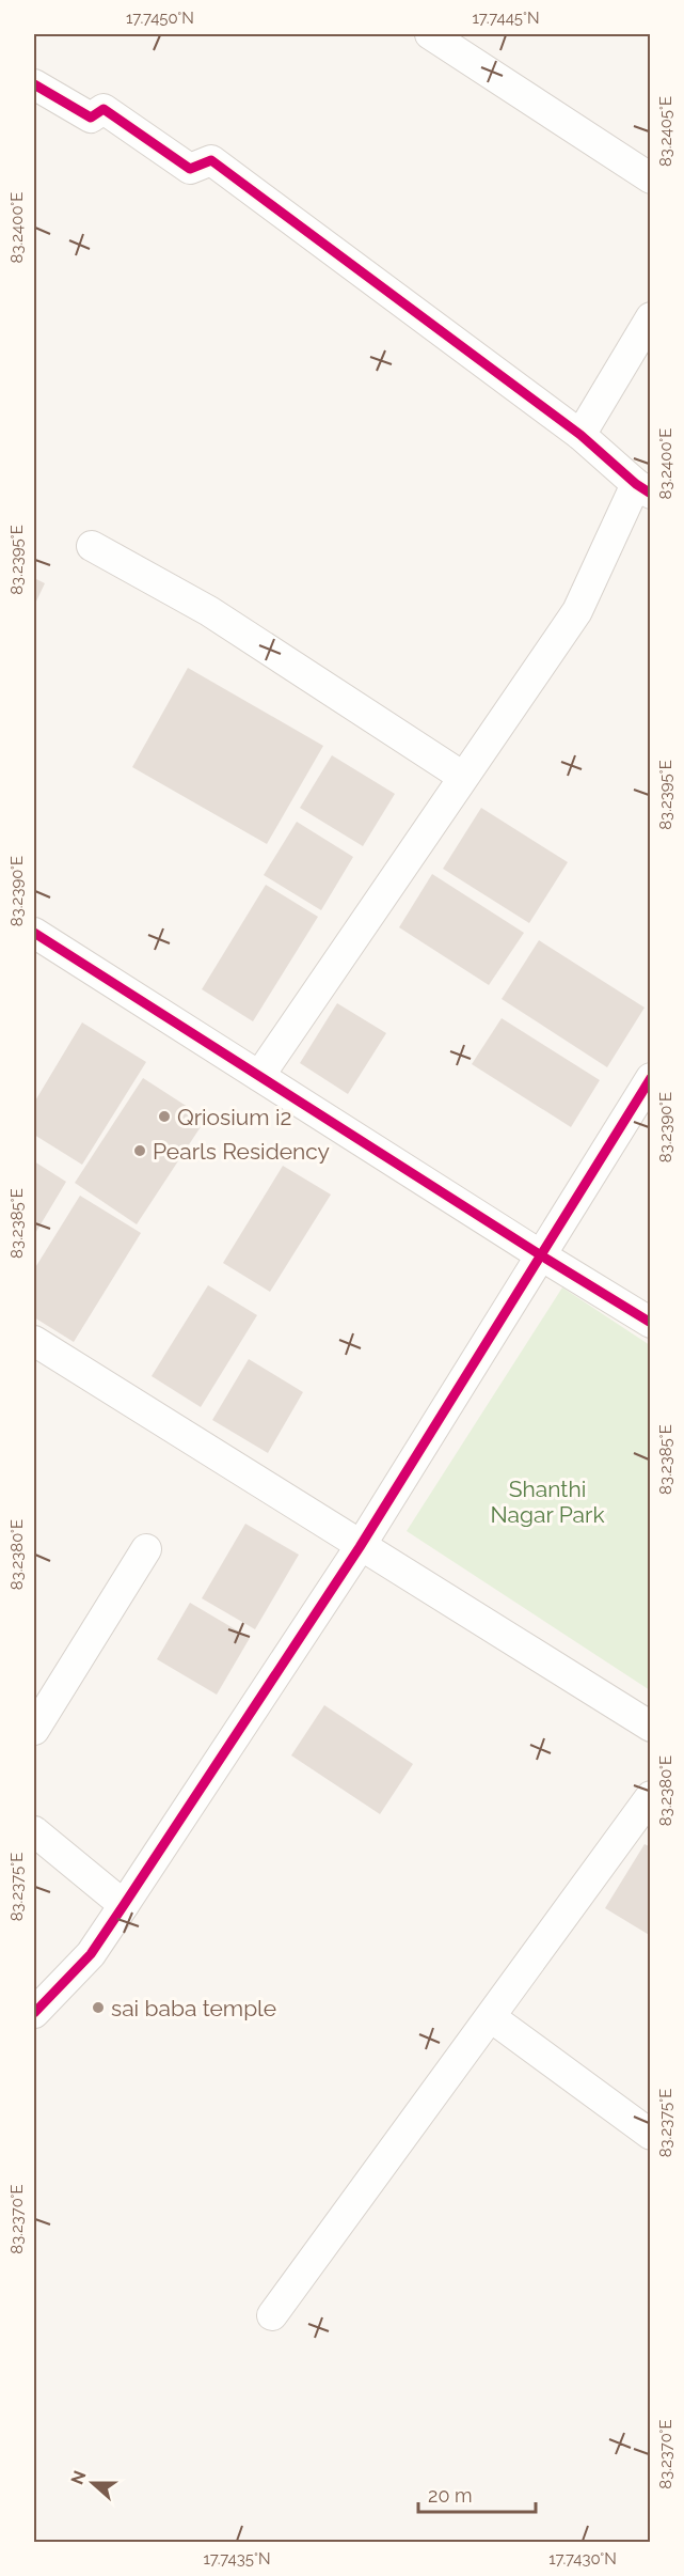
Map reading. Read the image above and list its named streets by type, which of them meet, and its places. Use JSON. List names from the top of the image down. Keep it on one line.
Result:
{"parks":["Shanthi Nagar Park"],"places":["Qriosium i2","Pearls Residency","sai baba temple"],"scale_bar":"20 m","north":"left","coordinates":["17.7450°N","17.7445°N","83.2405°E","83.2400°E","83.2395°E","83.2390°E","83.2385°E","83.2380°E","83.2375°E","83.2370°E","17.7435°N","17.7430°N"]}
